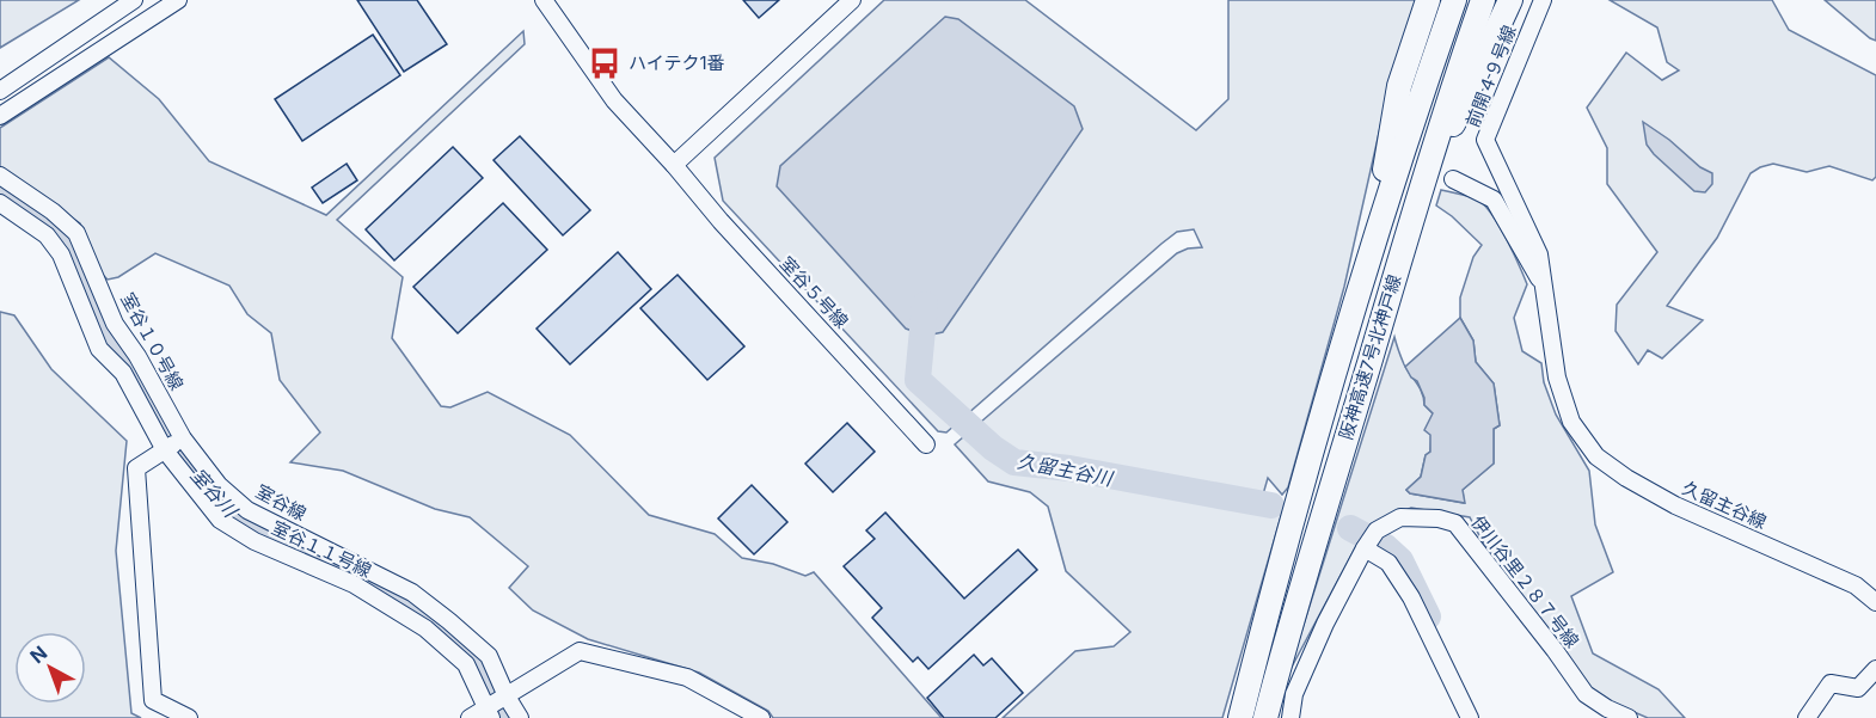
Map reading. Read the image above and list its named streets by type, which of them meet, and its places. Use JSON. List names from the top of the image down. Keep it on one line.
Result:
{"streets":{"highway":["阪神高速7号北神戸線"],"street":["前開４９号線","室谷５号線","室谷１０号線","室谷線","久留主谷線","室谷１１号線","伊川谷里２８７号線"]},"crossings":[["前開４９号線","久留主谷線"],["室谷１０号線","室谷線"]],"water":["久留主谷川","室谷川"],"places":{"bus stop":["ハイテク1番"]},"north":"top left"}
